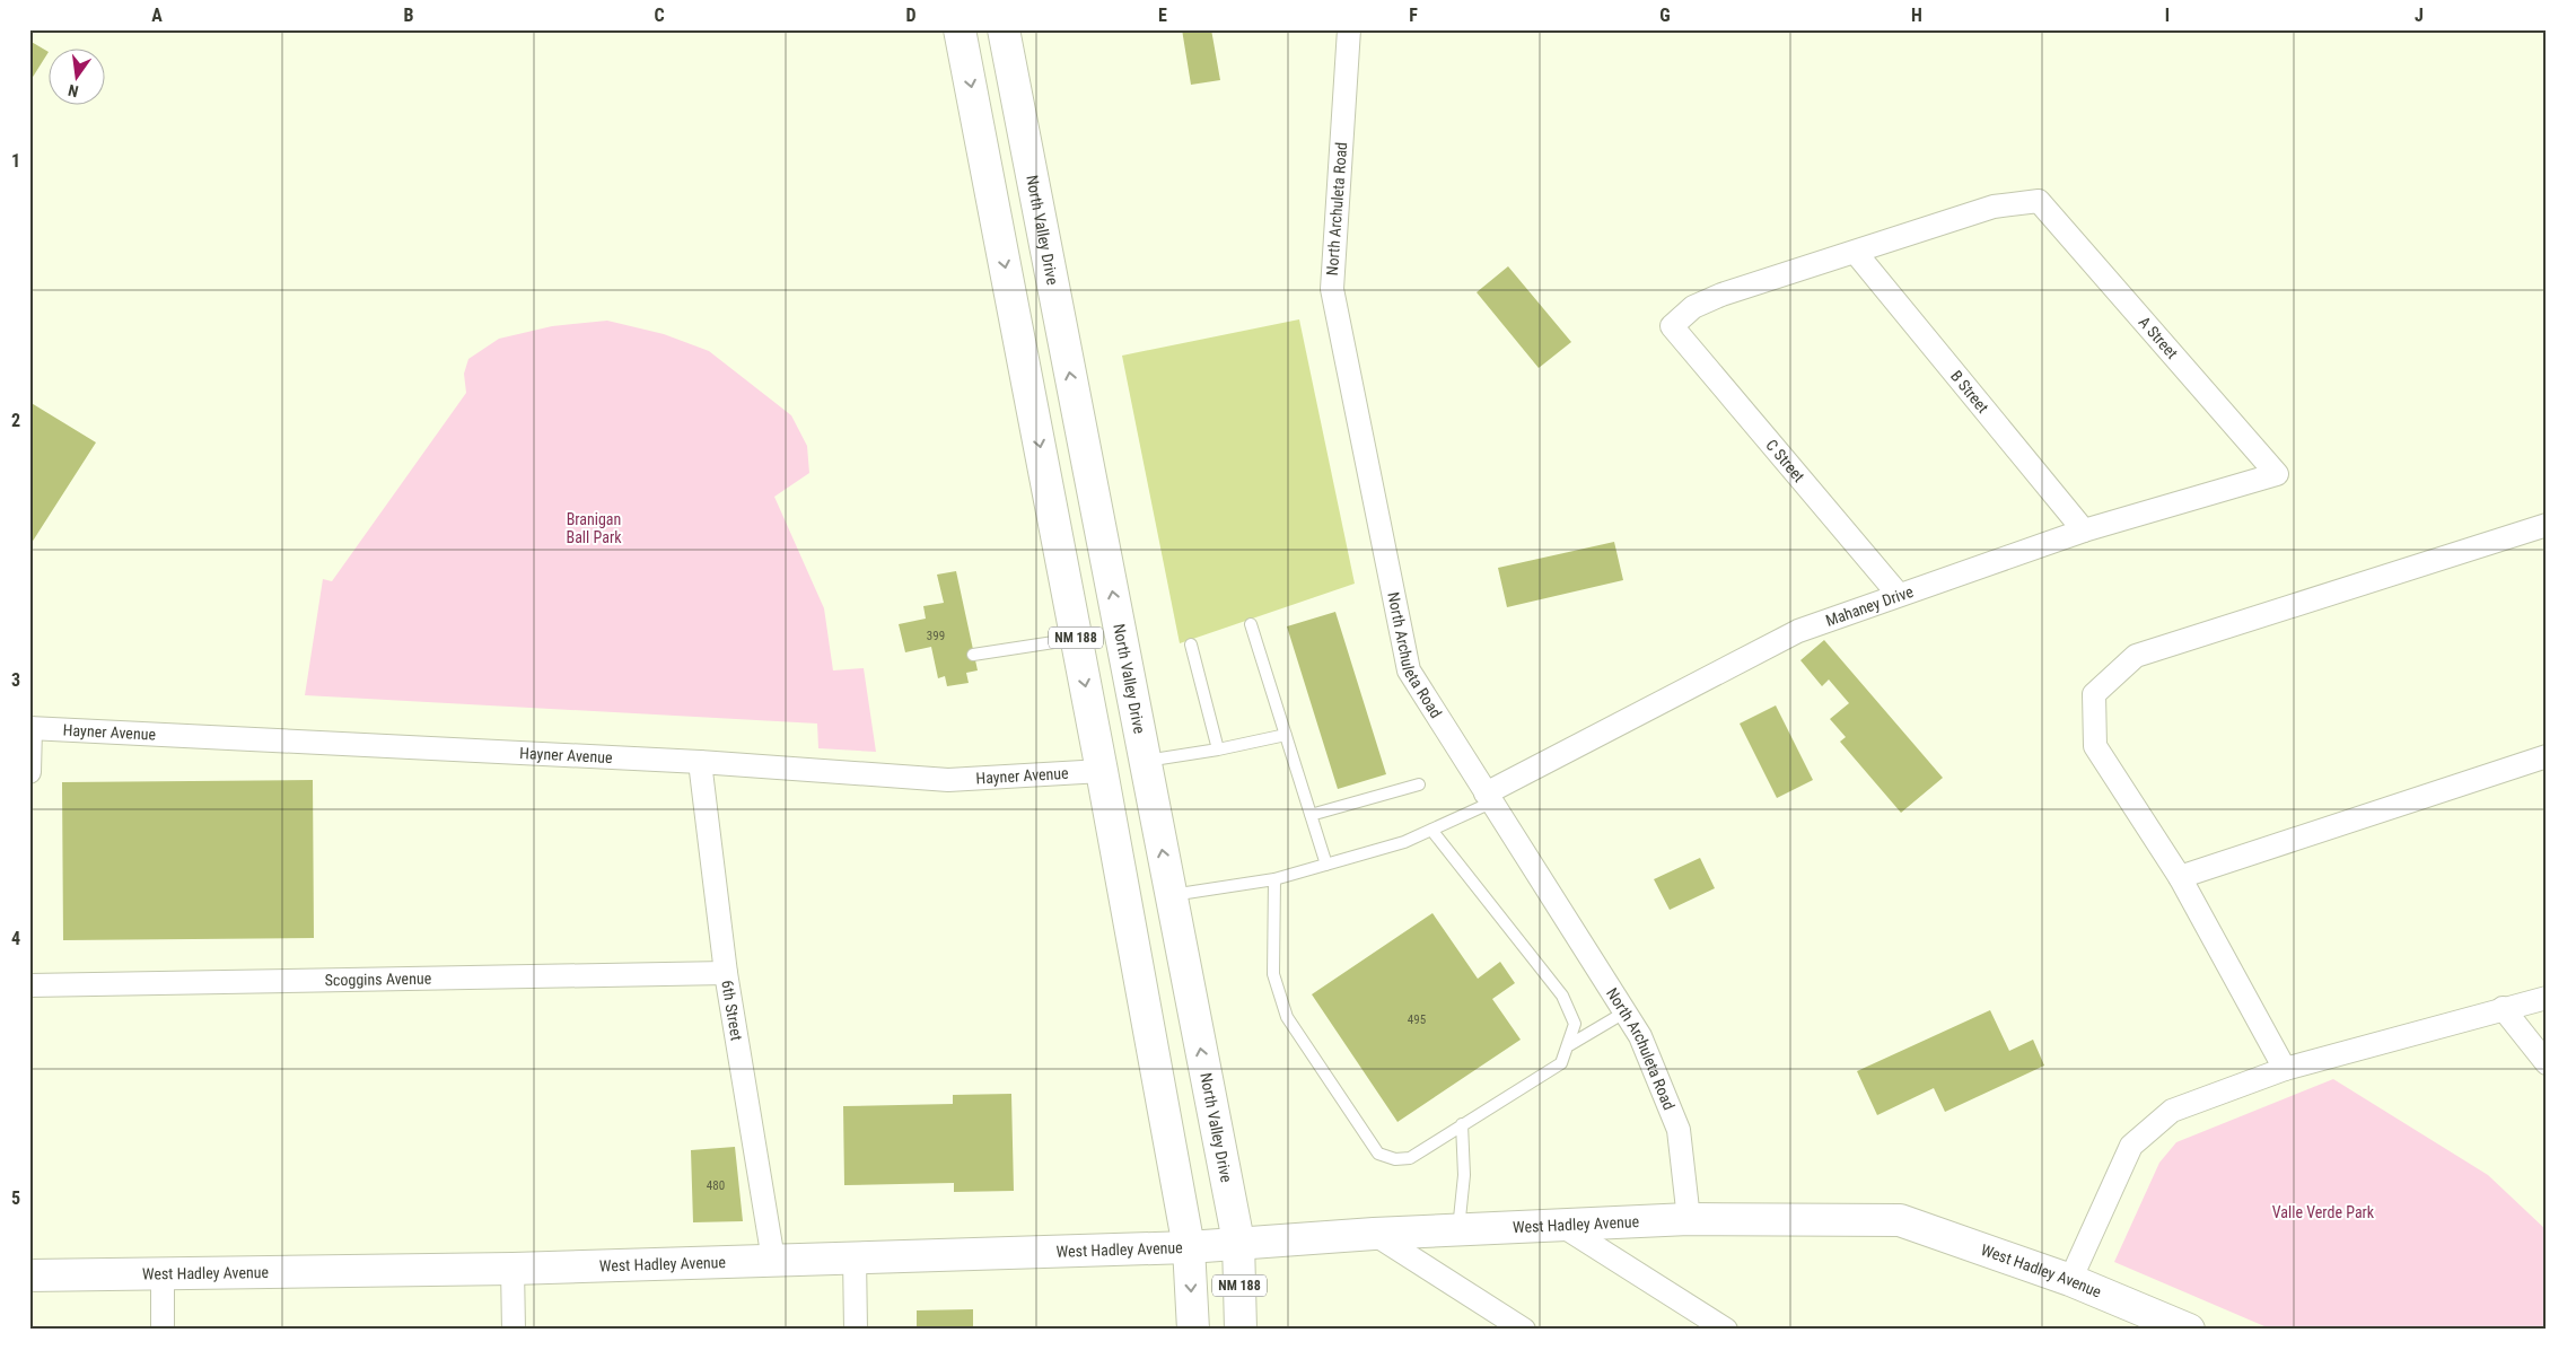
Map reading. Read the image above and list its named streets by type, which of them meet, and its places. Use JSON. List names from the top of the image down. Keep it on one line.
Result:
{"streets":{"main road":["North Valley Drive","NM 188","West Hadley Avenue"],"street":["North Archuleta Road","A Street","B Street","C Street","Mahaney Drive","Hayner Avenue","Scoggins Avenue","6th Street"]},"crossings":[["North Archuleta Road","Mahaney Drive"],["North Archuleta Road","West Hadley Avenue"],["North Valley Drive","West Hadley Avenue"],["A Street","B Street"],["A Street","C Street"],["A Street","Mahaney Drive"],["B Street","C Street"],["B Street","Mahaney Drive"],["C Street","Mahaney Drive"],["NM 188","Hayner Avenue"],["NM 188","West Hadley Avenue"],["Hayner Avenue","6th Street"],["Scoggins Avenue","6th Street"],["6th Street","West Hadley Avenue"]],"parks":["Branigan Ball Park","Valle Verde Park"],"house_numbers":["399","495","480"],"north":"bottom","grid":{"columns":["A","B","C","D","E","F","G","H","I","J"],"rows":["1","2","3","4","5"]}}
